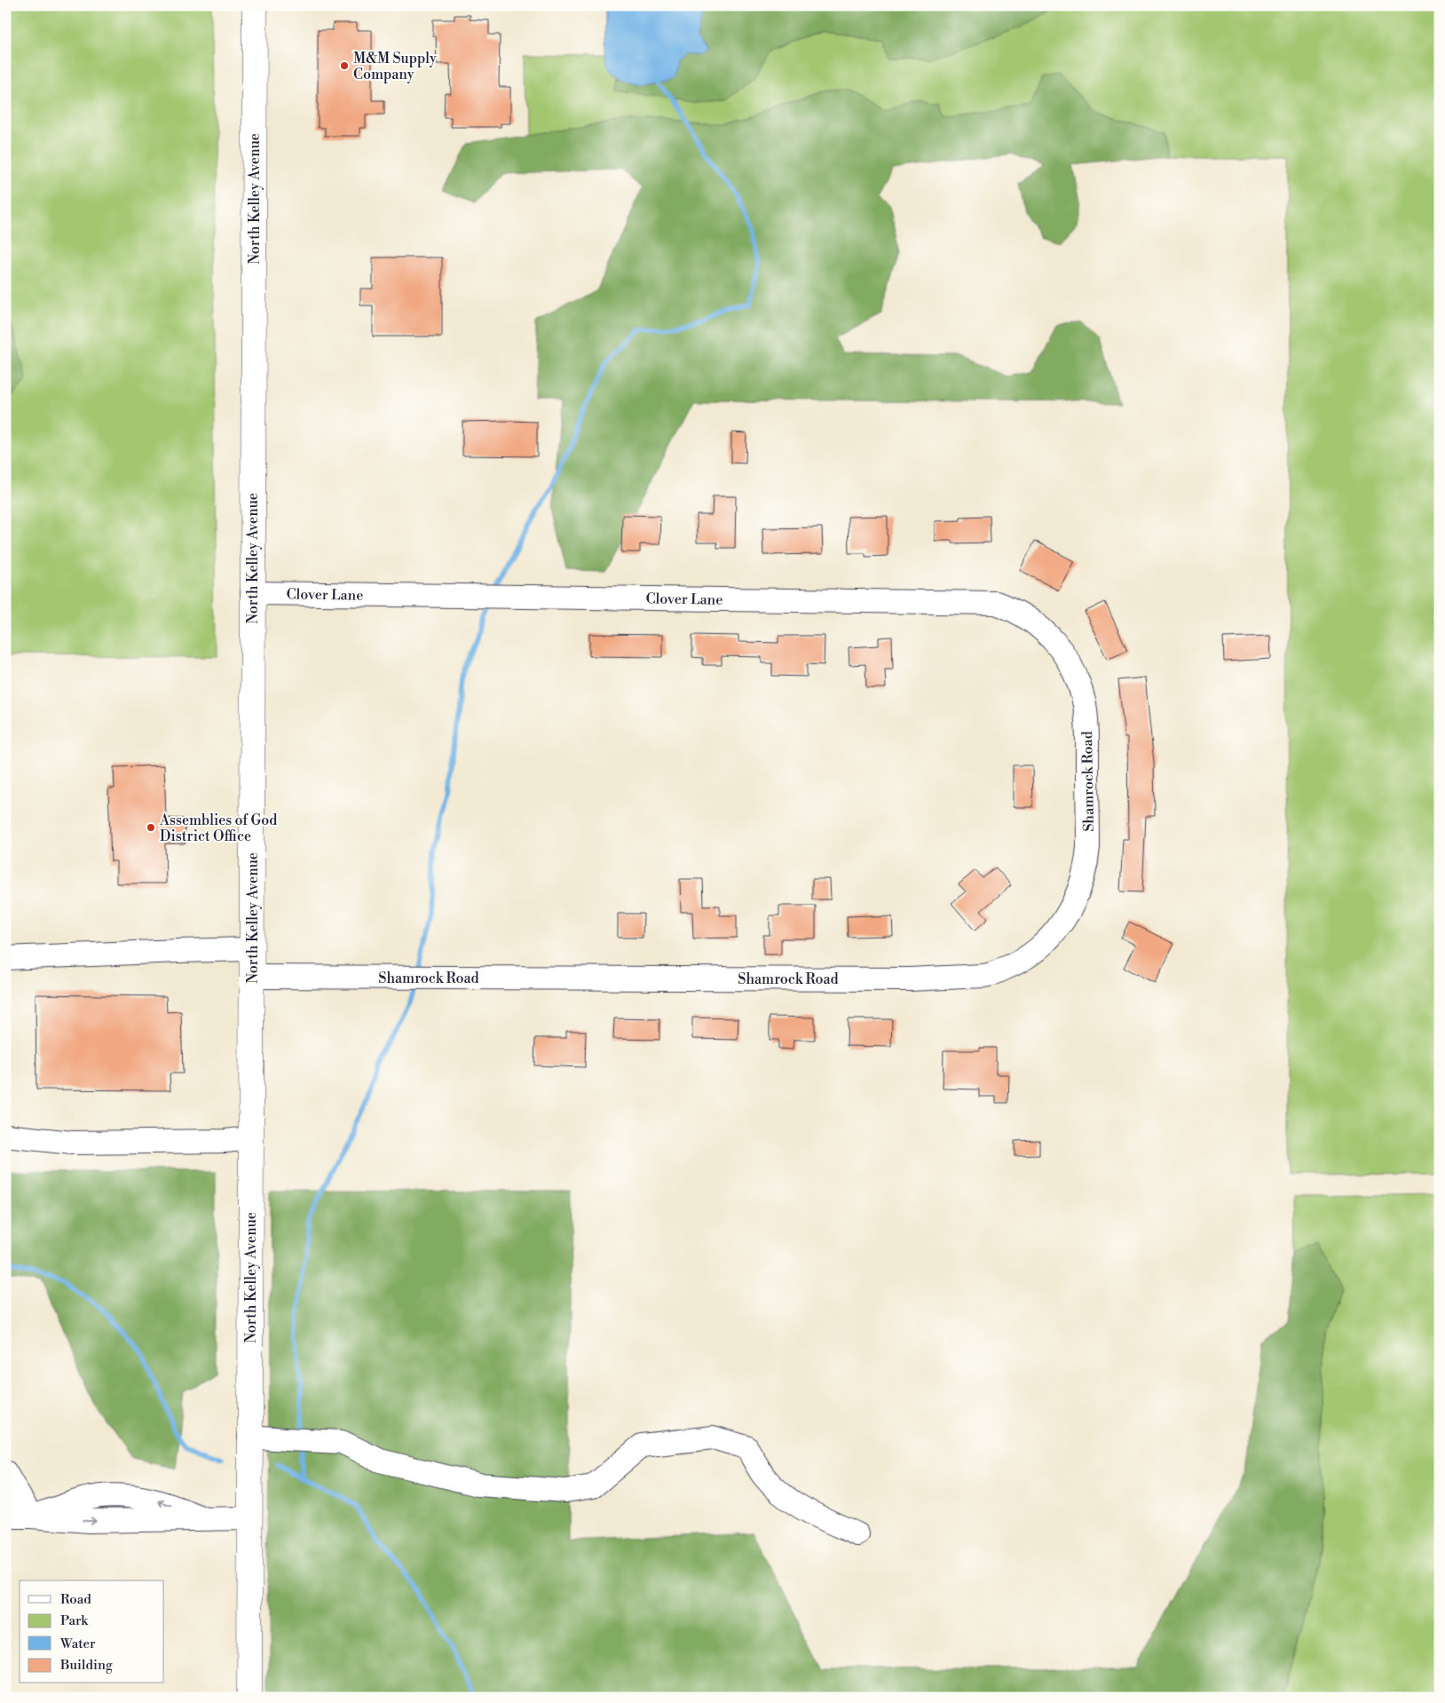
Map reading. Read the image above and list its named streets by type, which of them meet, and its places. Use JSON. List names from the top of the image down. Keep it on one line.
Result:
{"streets":{"main road":["North Kelley Avenue"],"street":["Clover Lane","Shamrock Road"]},"crossings":[["North Kelley Avenue","Clover Lane"],["North Kelley Avenue","Shamrock Road"],["Clover Lane","Shamrock Road"]],"places":["M&M Supply Company","Assemblies of God District Office"],"legend":["Road","Park","Water","Building"]}
